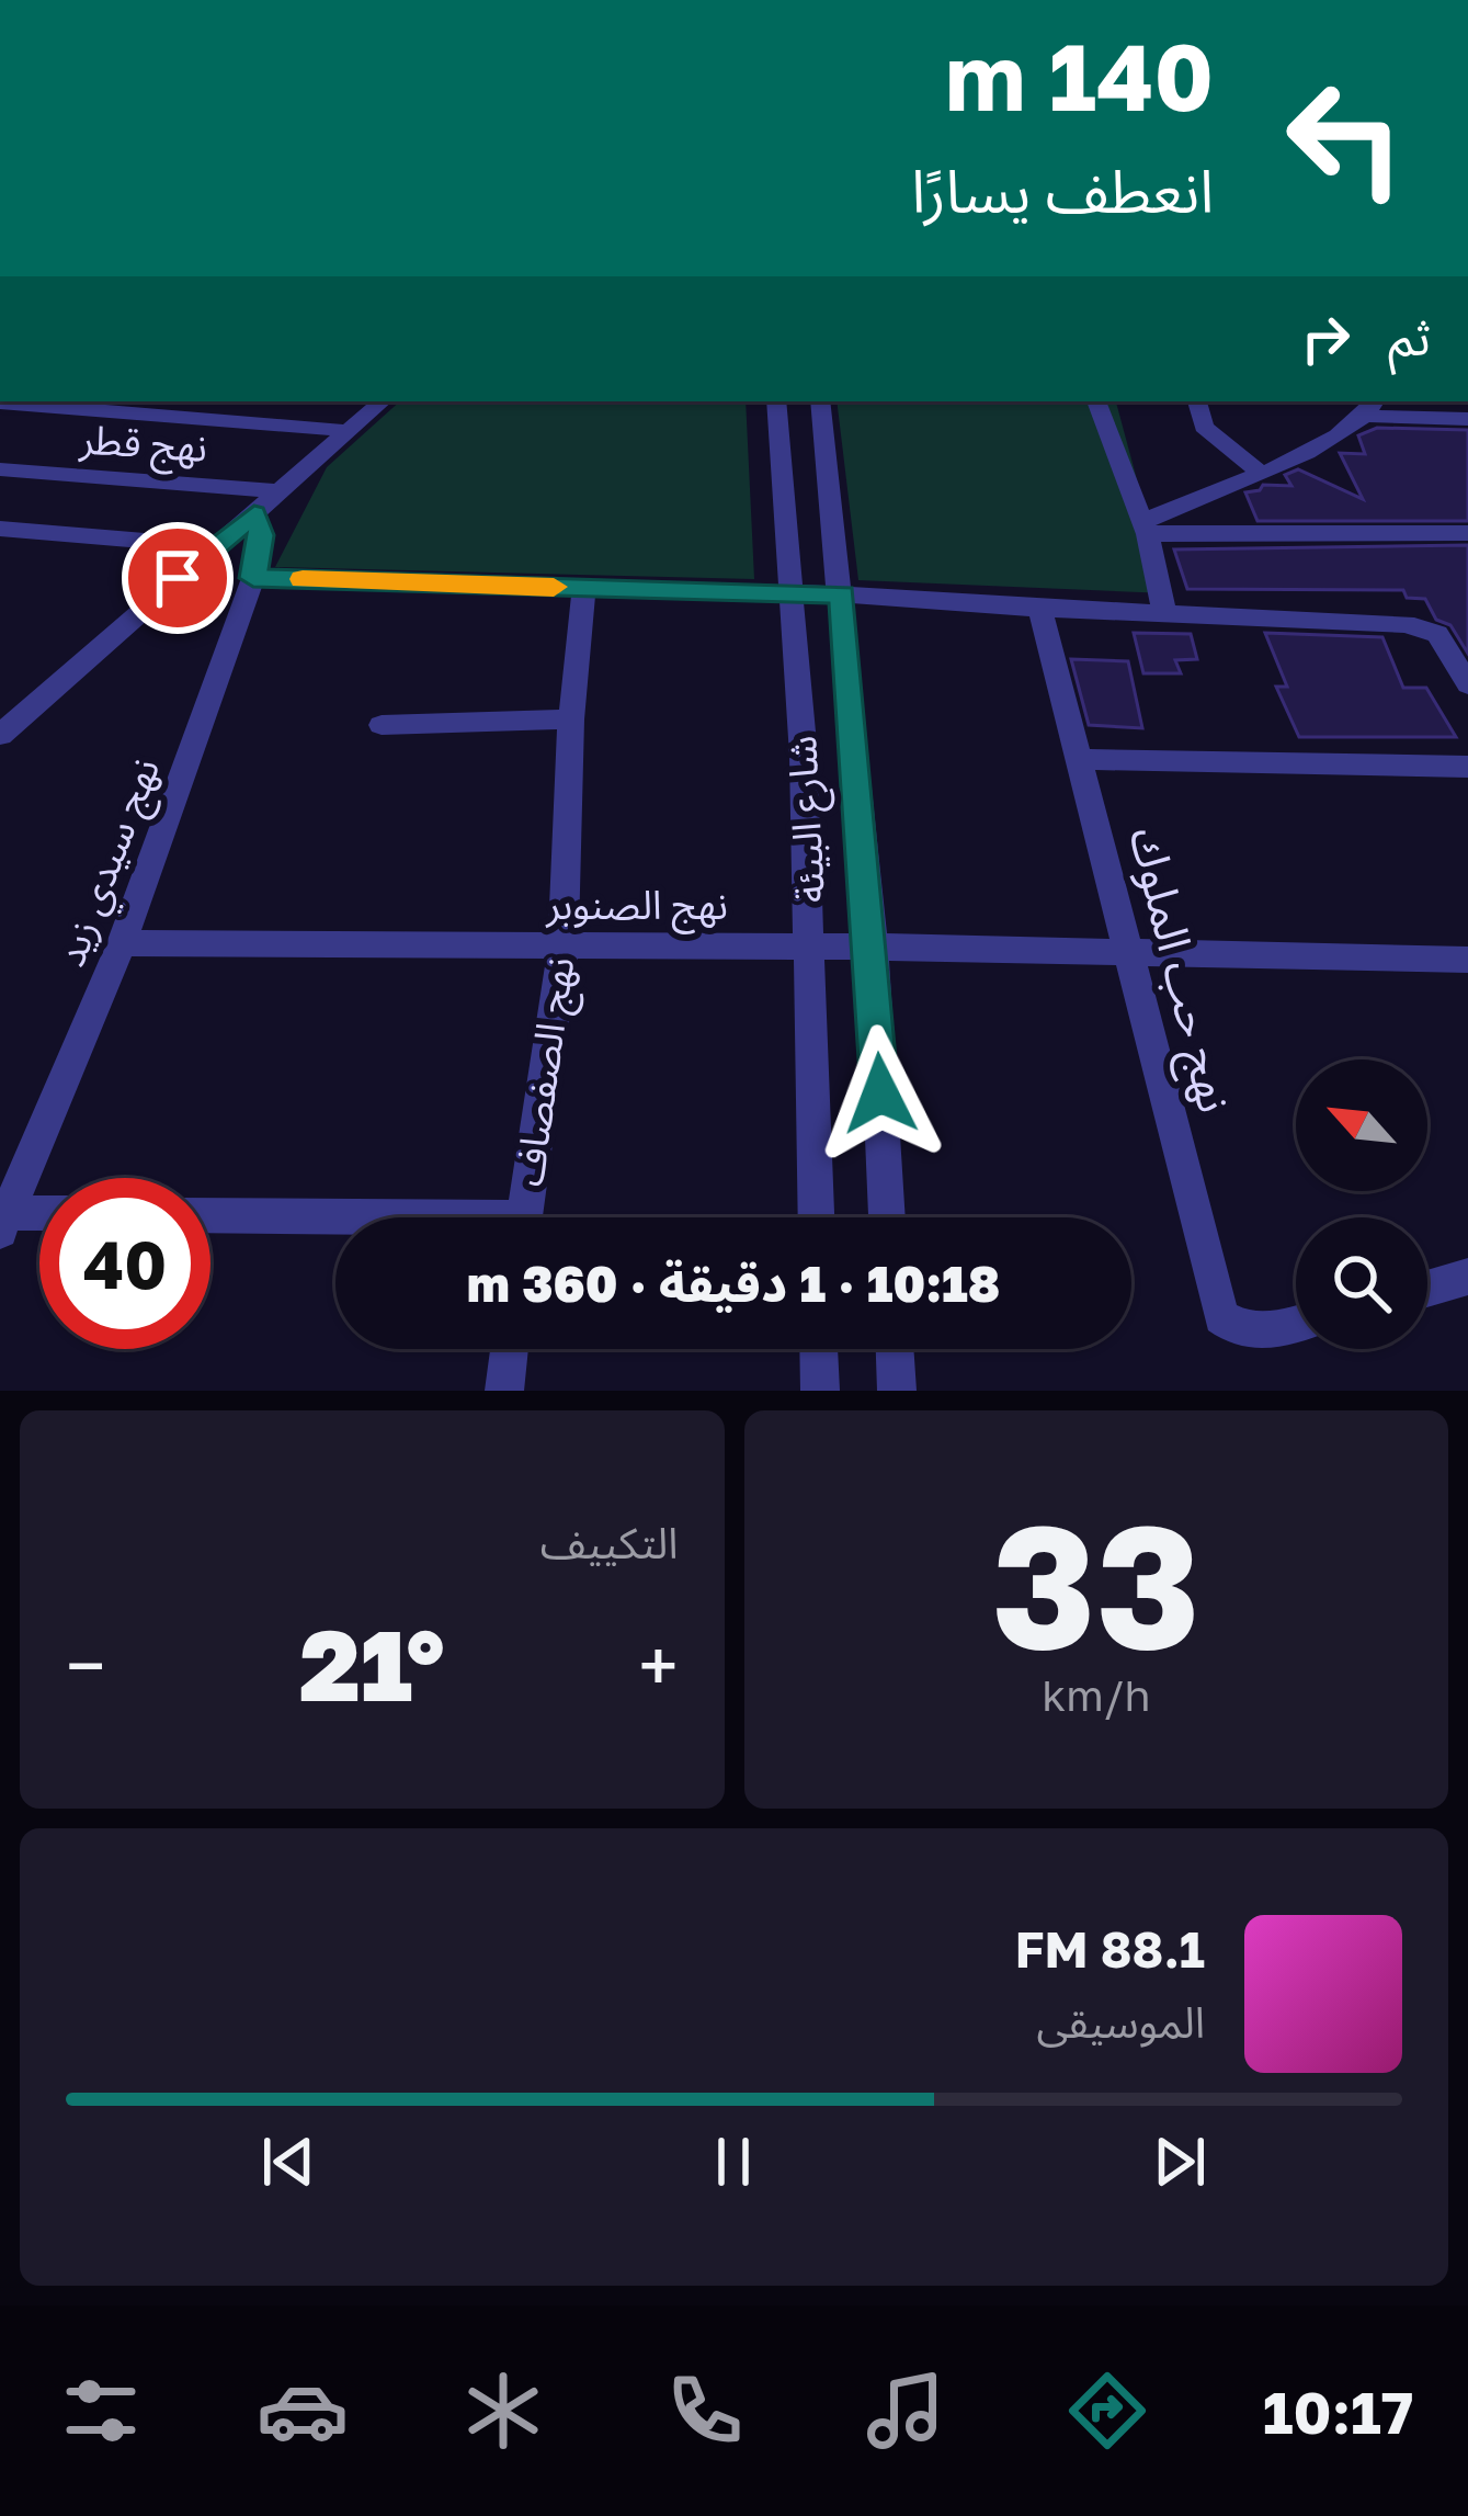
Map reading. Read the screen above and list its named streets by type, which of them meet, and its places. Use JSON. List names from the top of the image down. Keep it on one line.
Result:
{"streets":{"street":["نهج قطر","شارع البيئة","نهج سيدي زيد","نهج الصنوبر","نهج حب الملوك","نهج الصفصاف"]},"crossings":[["شارع البيئة","نهج الصنوبر"],["نهج سيدي زيد","نهج الصنوبر"],["نهج الصنوبر","نهج حب الملوك"],["نهج الصنوبر","نهج الصفصاف"]],"north":"top left","page":{"turn":["140 m","انعطف يسارًا"],"then":"ثم","limit":"40","trip":"10:18 · 1 دقيقة · 360 m","tile":[["33","km/h"],"التكييف"],"heat":["−","21°","+"],"song":["88.1 FM","الموسيقى"],"tabs":"10:17"}}
